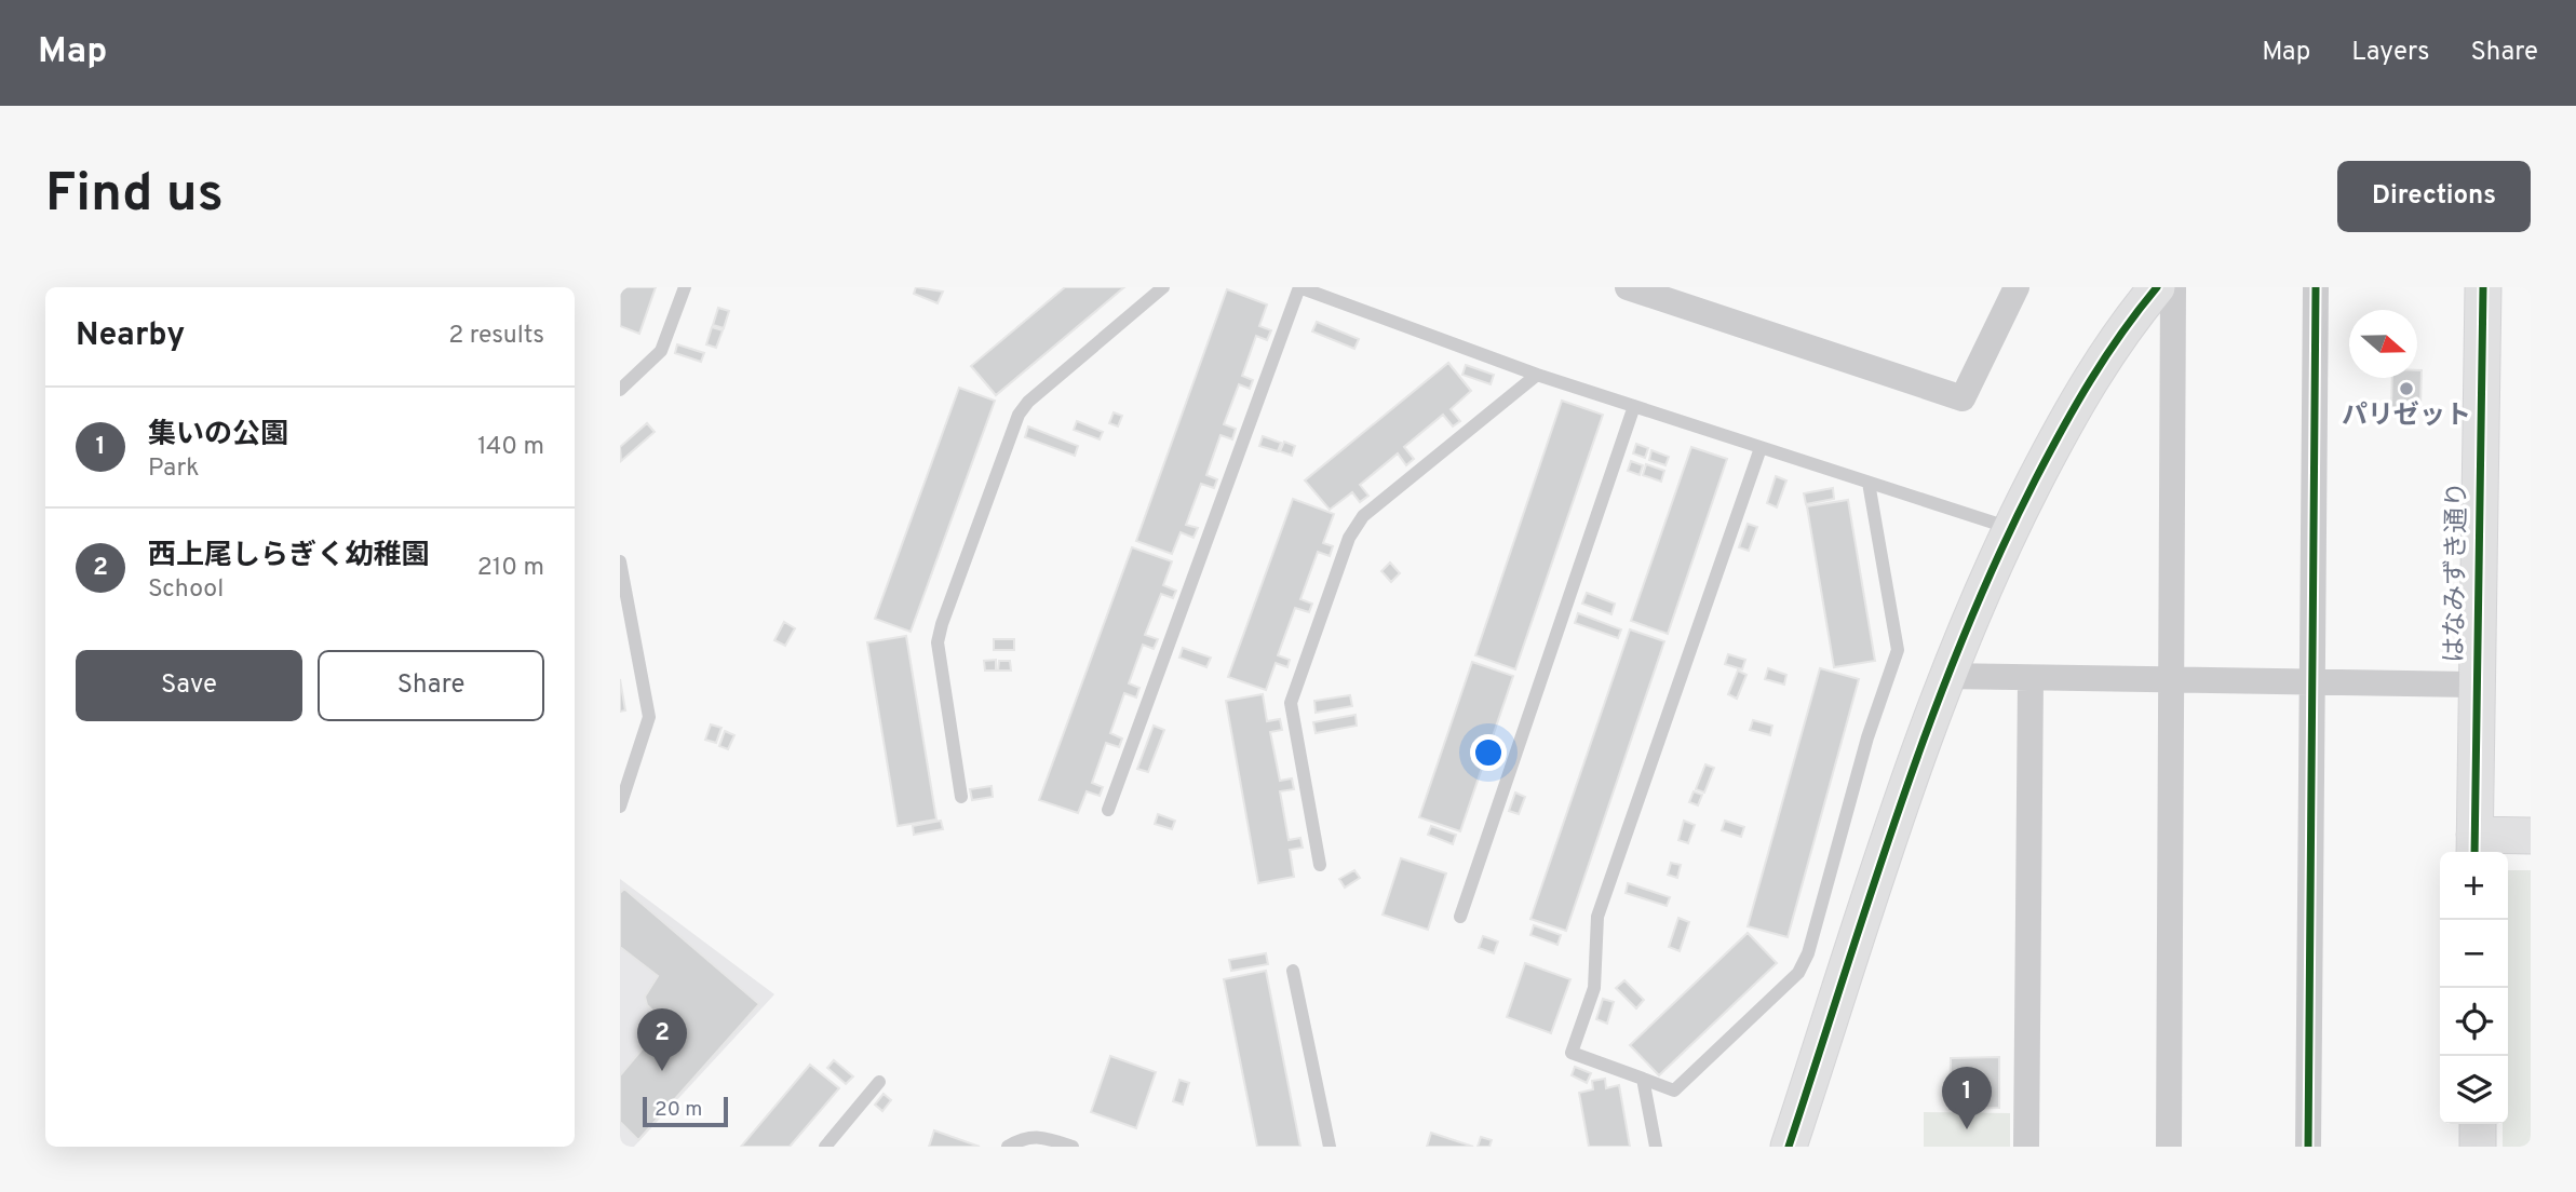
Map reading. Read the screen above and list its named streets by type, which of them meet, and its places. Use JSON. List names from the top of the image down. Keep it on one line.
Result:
{"streets":{"street":["はなみずき通り"]},"places":["パリゼット"],"scale_bar":"20 m","north":"right","page":{"header":"Map","nav":["Map","Layers","Share"],"buttons":["Directions",["Save","Share"]],"title":"Find us","heading":["Nearby","2 results"],"list":[{"mark":"1","name":"集いの公園","note":"Park","value":"140 m"},{"mark":"2","name":"西上尾しらぎく幼稚園","note":"School","value":"210 m"}],"map_buttons":["+","−"],"pins":["2","1"],"scale":"20 m"}}
